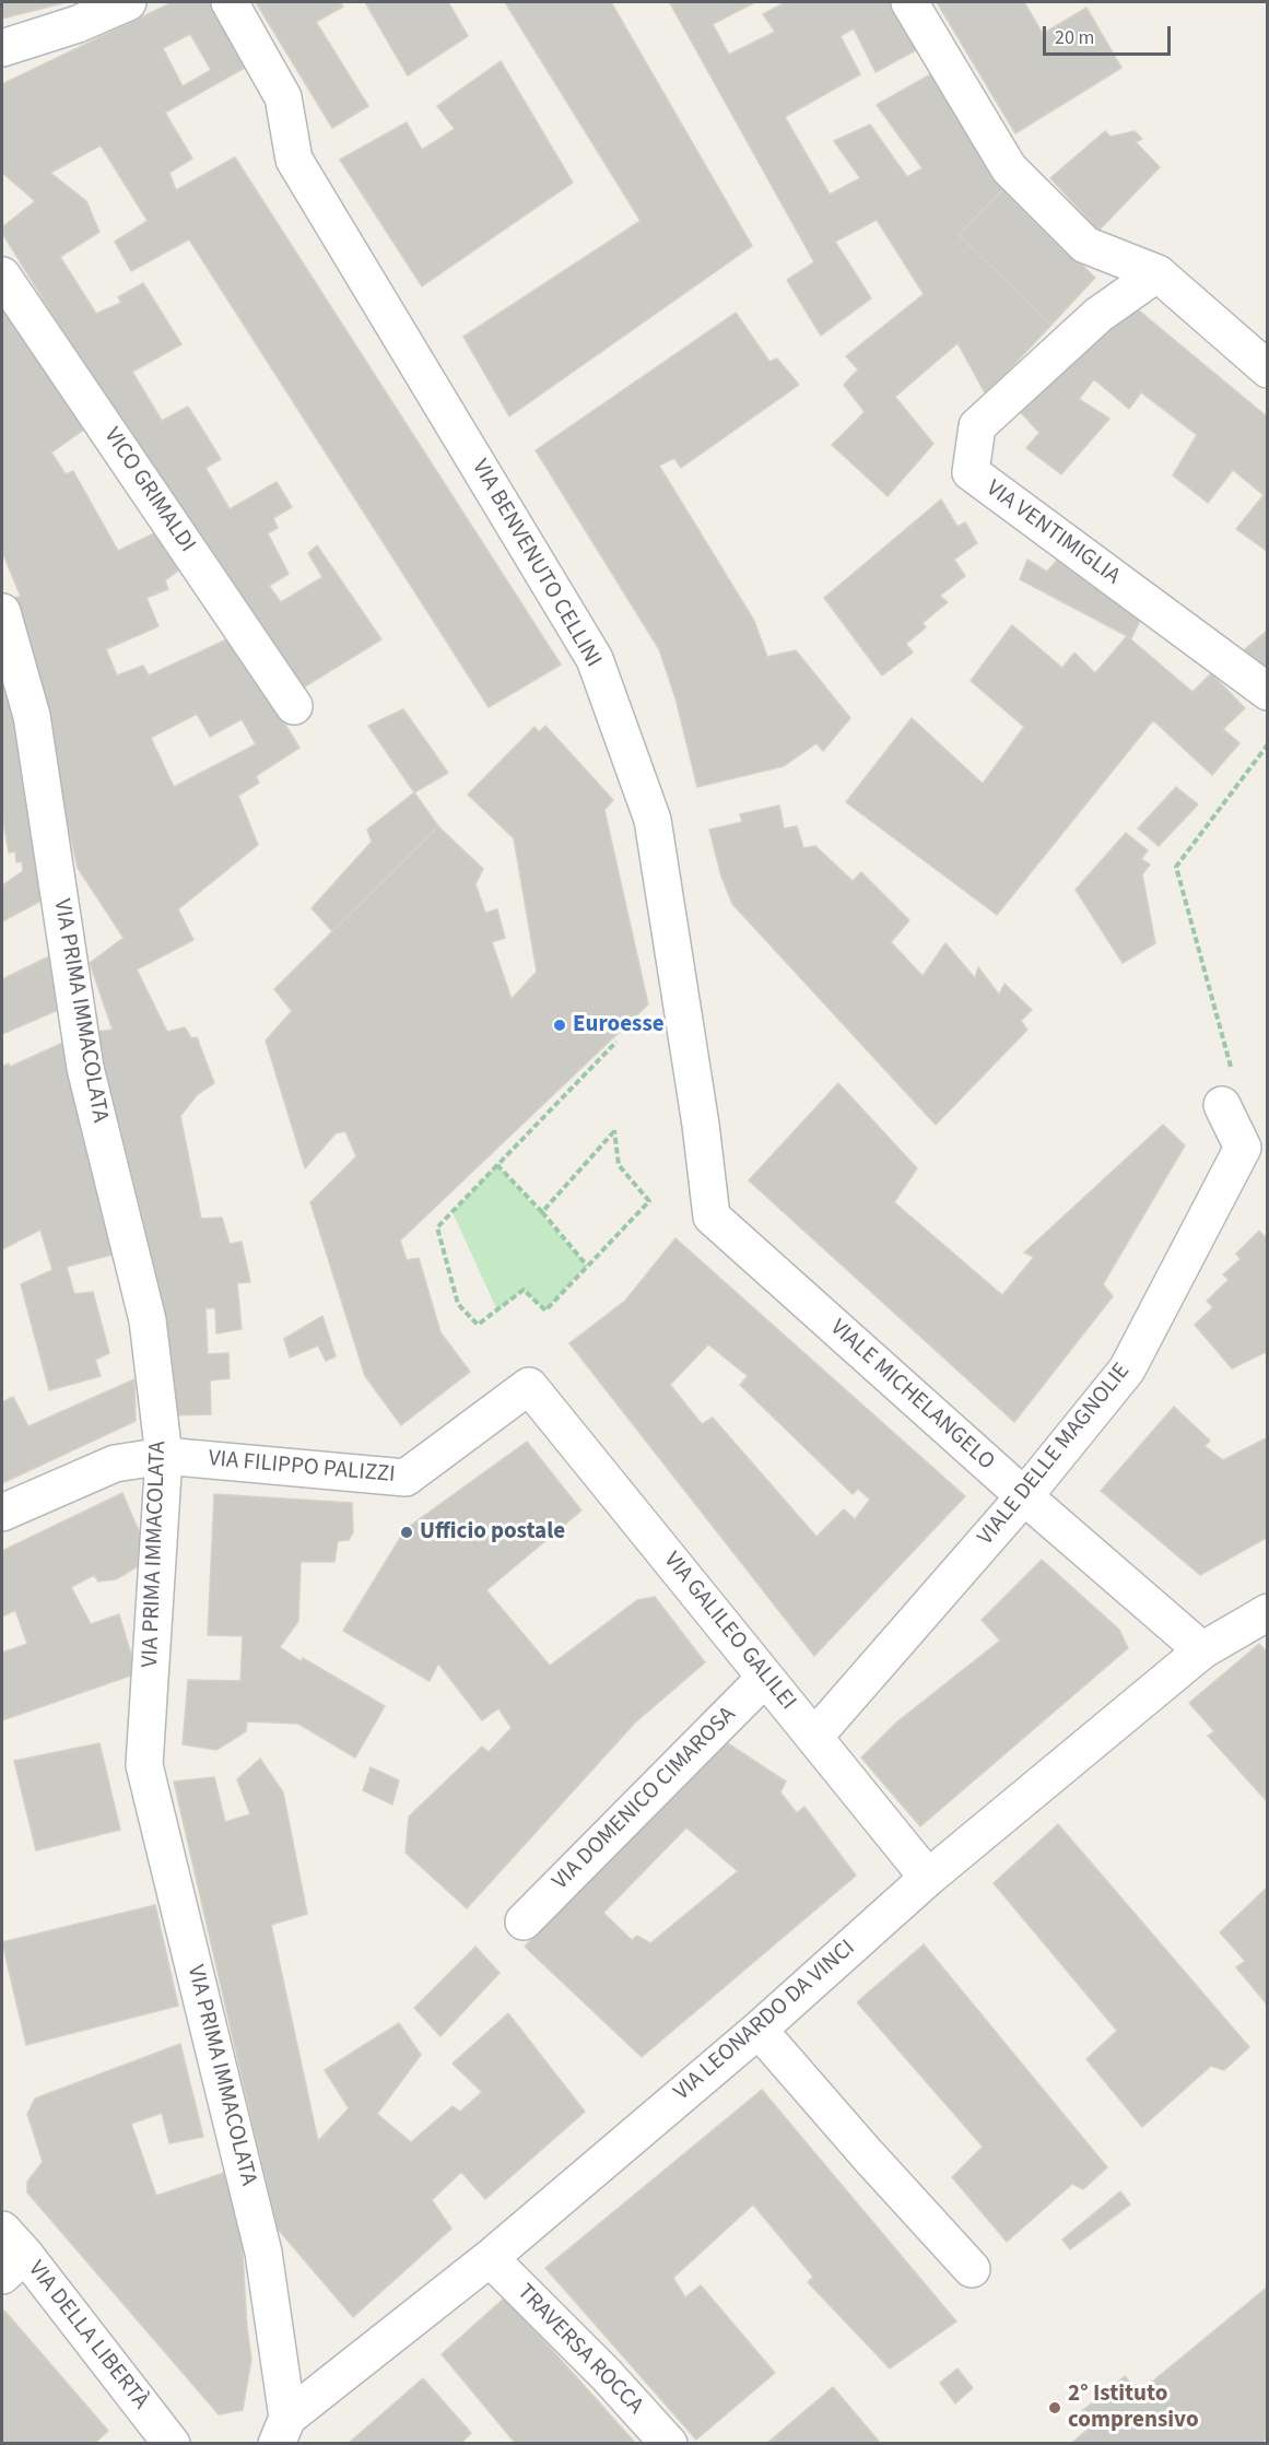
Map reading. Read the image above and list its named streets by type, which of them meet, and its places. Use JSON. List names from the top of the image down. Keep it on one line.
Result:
{"streets":{"street":["VICO GRIMALDI","VIA VENTIMIGLIA","VIA BENVENUTO CELLINI","VIA PRIMA IMMACOLATA","VIALE MICHELANGELO","VIALE DELLE MAGNOLIE","VIA FILIPPO PALIZZI","VIA GALILEO GALILEI","VIA DOMENICO CIMAROSA","VIA LEONARDO DA VINCI","VIA DELLA LIBERTÀ","TRAVERSA ROCCA"]},"crossings":[["VIA BENVENUTO CELLINI","VIALE MICHELANGELO"],["VIA PRIMA IMMACOLATA","VIA FILIPPO PALIZZI"],["VIA PRIMA IMMACOLATA","VIA LEONARDO DA VINCI"],["VIALE MICHELANGELO","VIALE DELLE MAGNOLIE"],["VIALE MICHELANGELO","VIA LEONARDO DA VINCI"],["VIALE DELLE MAGNOLIE","VIA GALILEO GALILEI"],["VIA FILIPPO PALIZZI","VIA GALILEO GALILEI"],["VIA GALILEO GALILEI","VIA DOMENICO CIMAROSA"],["VIA GALILEO GALILEI","VIA LEONARDO DA VINCI"],["VIA LEONARDO DA VINCI","TRAVERSA ROCCA"]],"places":["Euroesse","Ufficio postale","2° Istituto comprensivo"],"scale_bar":"20 m"}
